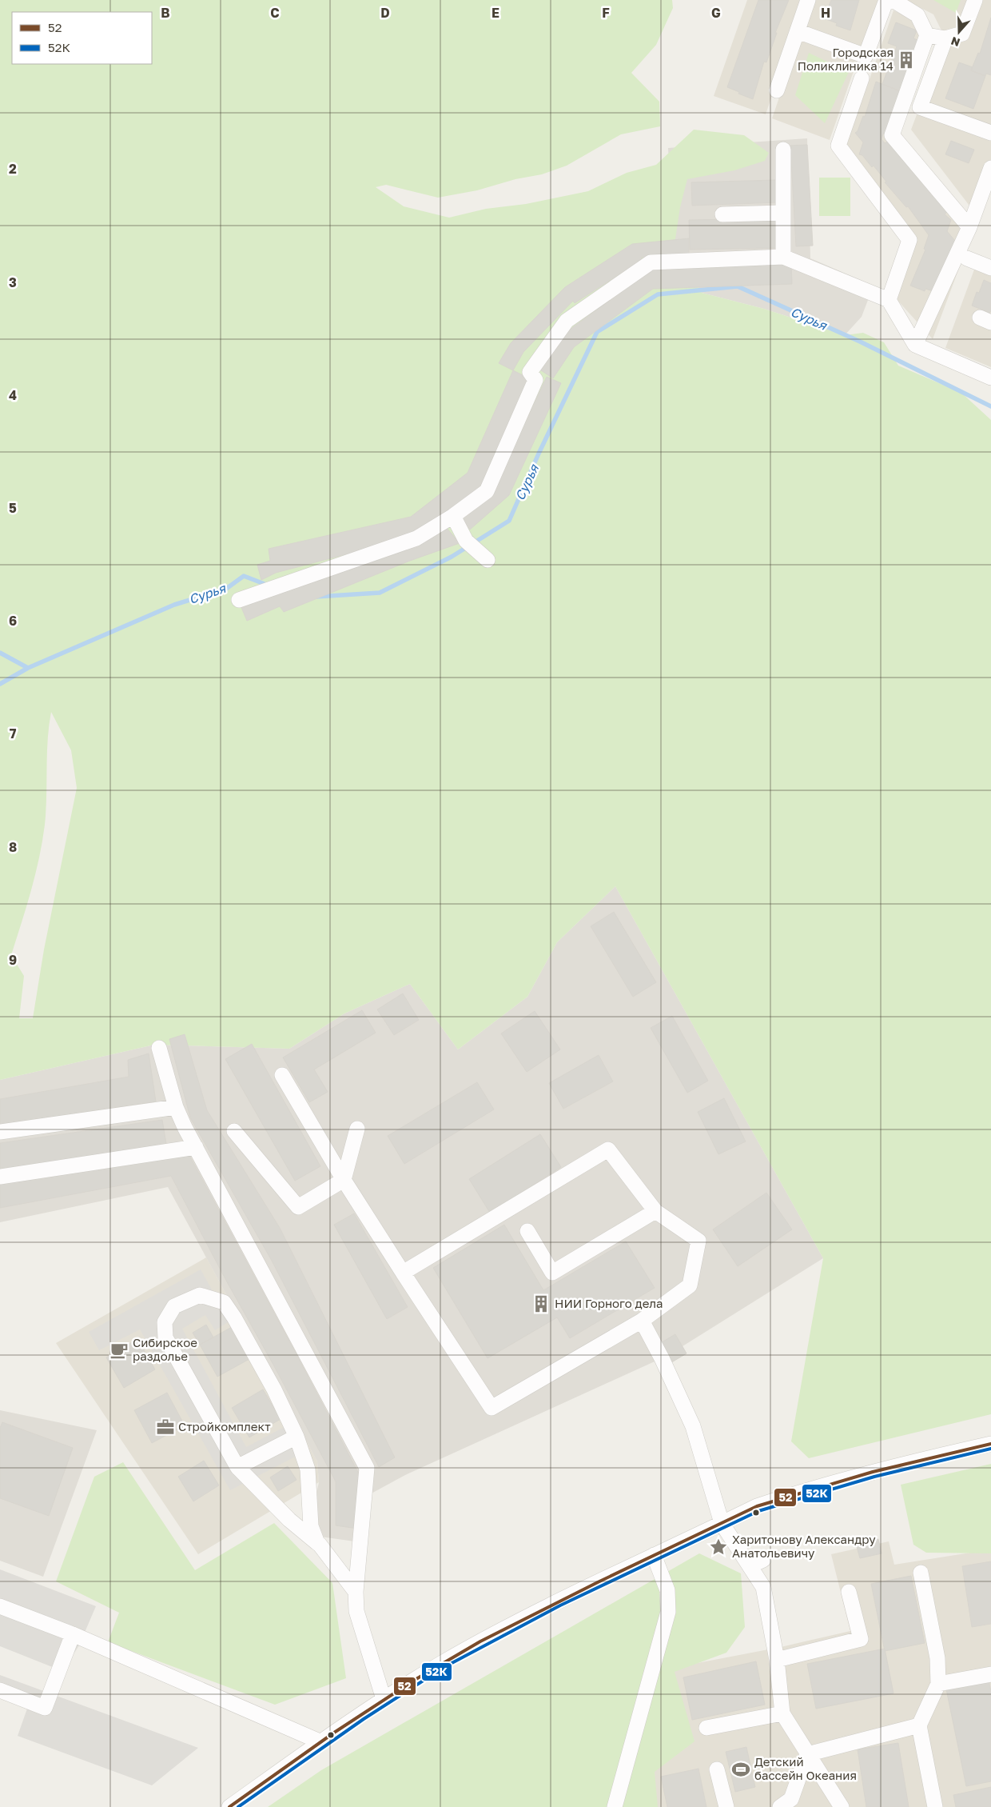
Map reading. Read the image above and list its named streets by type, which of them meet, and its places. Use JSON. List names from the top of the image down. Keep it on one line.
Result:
{"water":["Сурья"],"places":{"building":["Городская Поликлиника 14","НИИ Горного дела"],"cafe":["Сибирское раздолье"],"office":["Стройкомплект"],"place":["Харитонову Александру Анатольевичу"],"sports":["Детский бассейн Океания"]},"lines":["transit line 52","transit line 52К"],"legend":["52","52К"],"north":"bottom","grid":{"columns":["B","C","D","E","F","G","H"],"rows":["2","3","4","5","6","7","8","9"]}}
